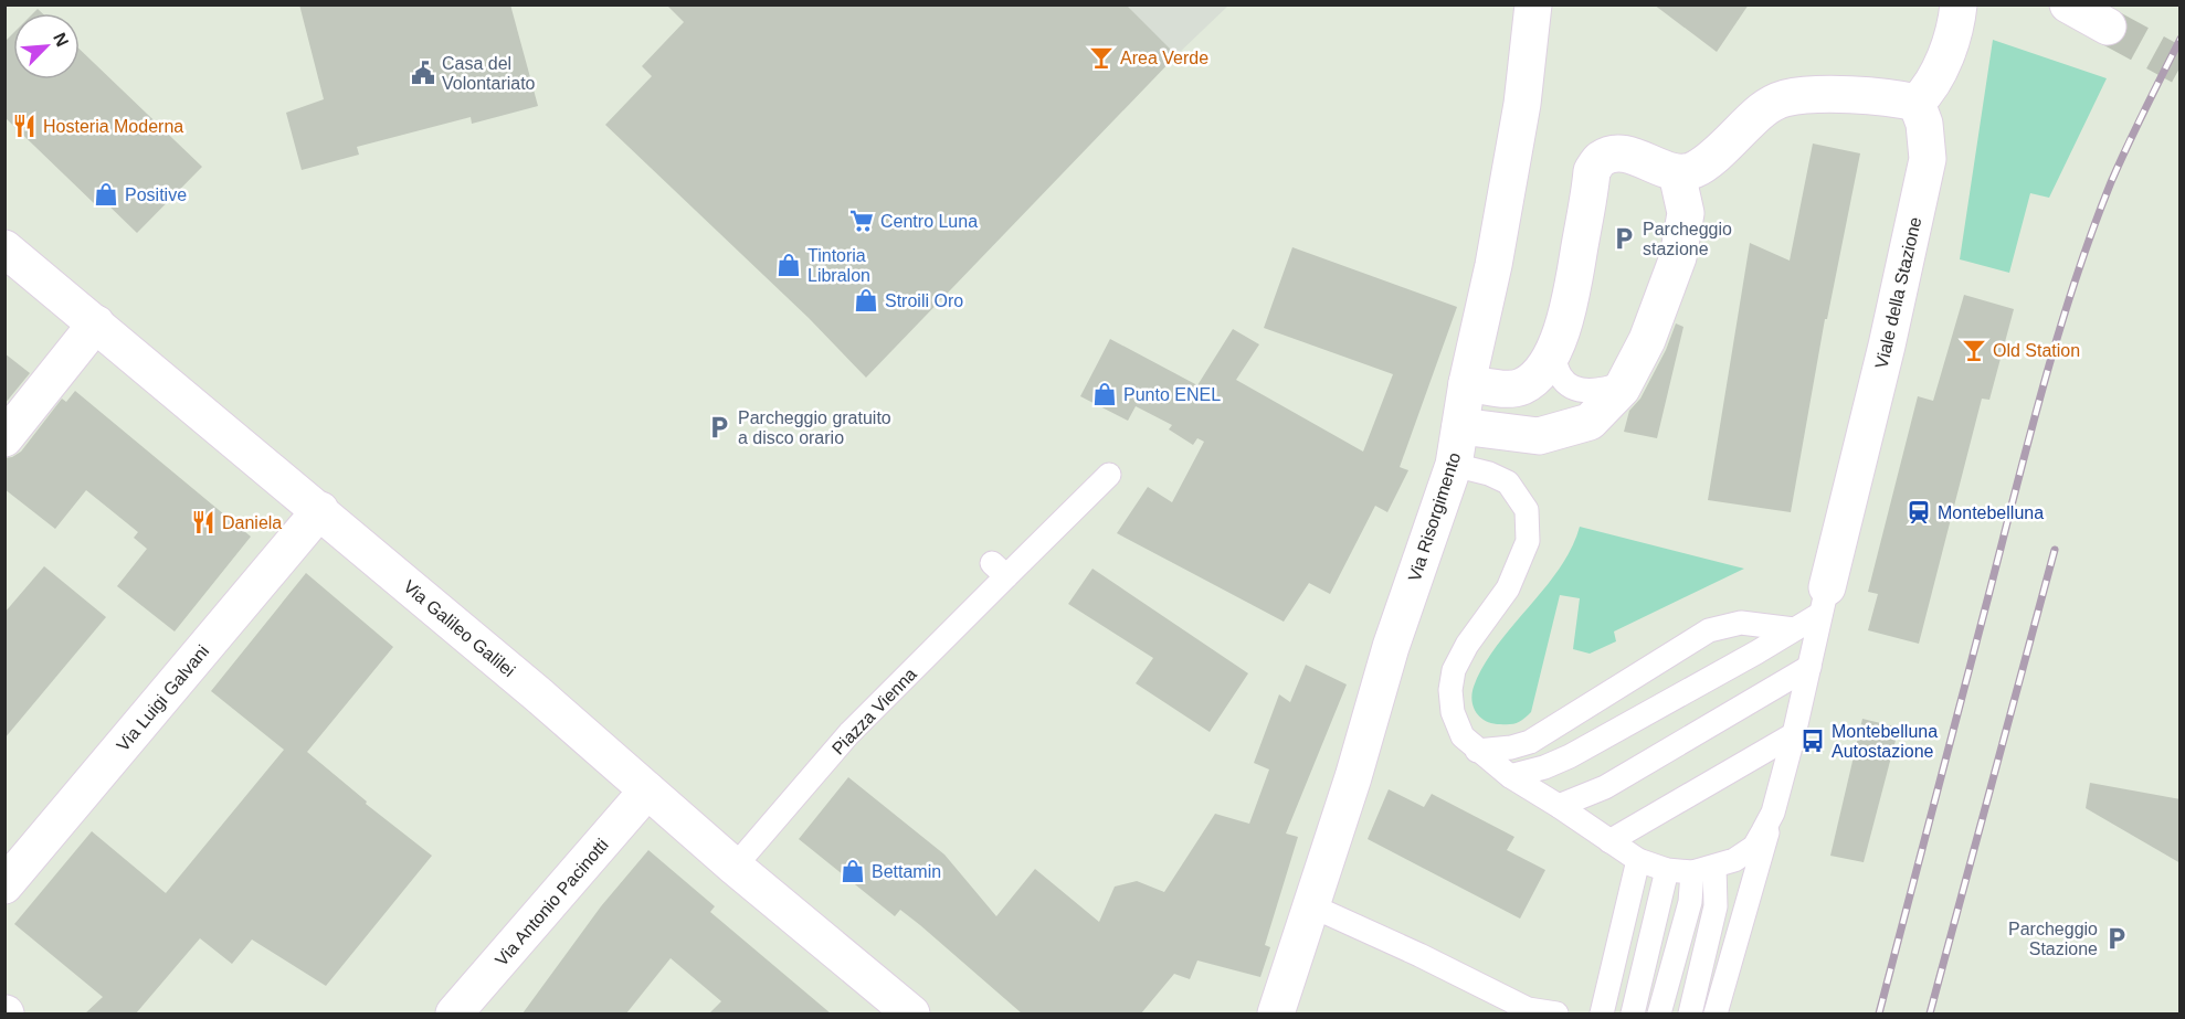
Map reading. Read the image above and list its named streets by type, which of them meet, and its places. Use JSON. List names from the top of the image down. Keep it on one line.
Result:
{"streets":{"street":["Viale della Stazione","Via Risorgimento","Via Galileo Galilei","Via Luigi Galvani","Via Antonio Pacinotti"],"lane":["Piazza Vienna"]},"crossings":[["Via Galileo Galilei","Via Luigi Galvani"],["Via Galileo Galilei","Piazza Vienna"],["Via Galileo Galilei","Via Antonio Pacinotti"]],"places":{"bar":["Area Verde","Old Station"],"public building":["Casa del Volontariato"],"restaurant":["Hosteria Moderna","Daniela"],"shop":["Positive","Tintoria Libralon","Stroili Oro","Punto ENEL","Bettamin"],"supermarket":["Centro Luna"],"parking":["Parcheggio stazione","Parcheggio gratuito a disco orario","Parcheggio Stazione"],"station":["Montebelluna"],"bus stop":["Montebelluna Autostazione"]},"north":"top right"}
